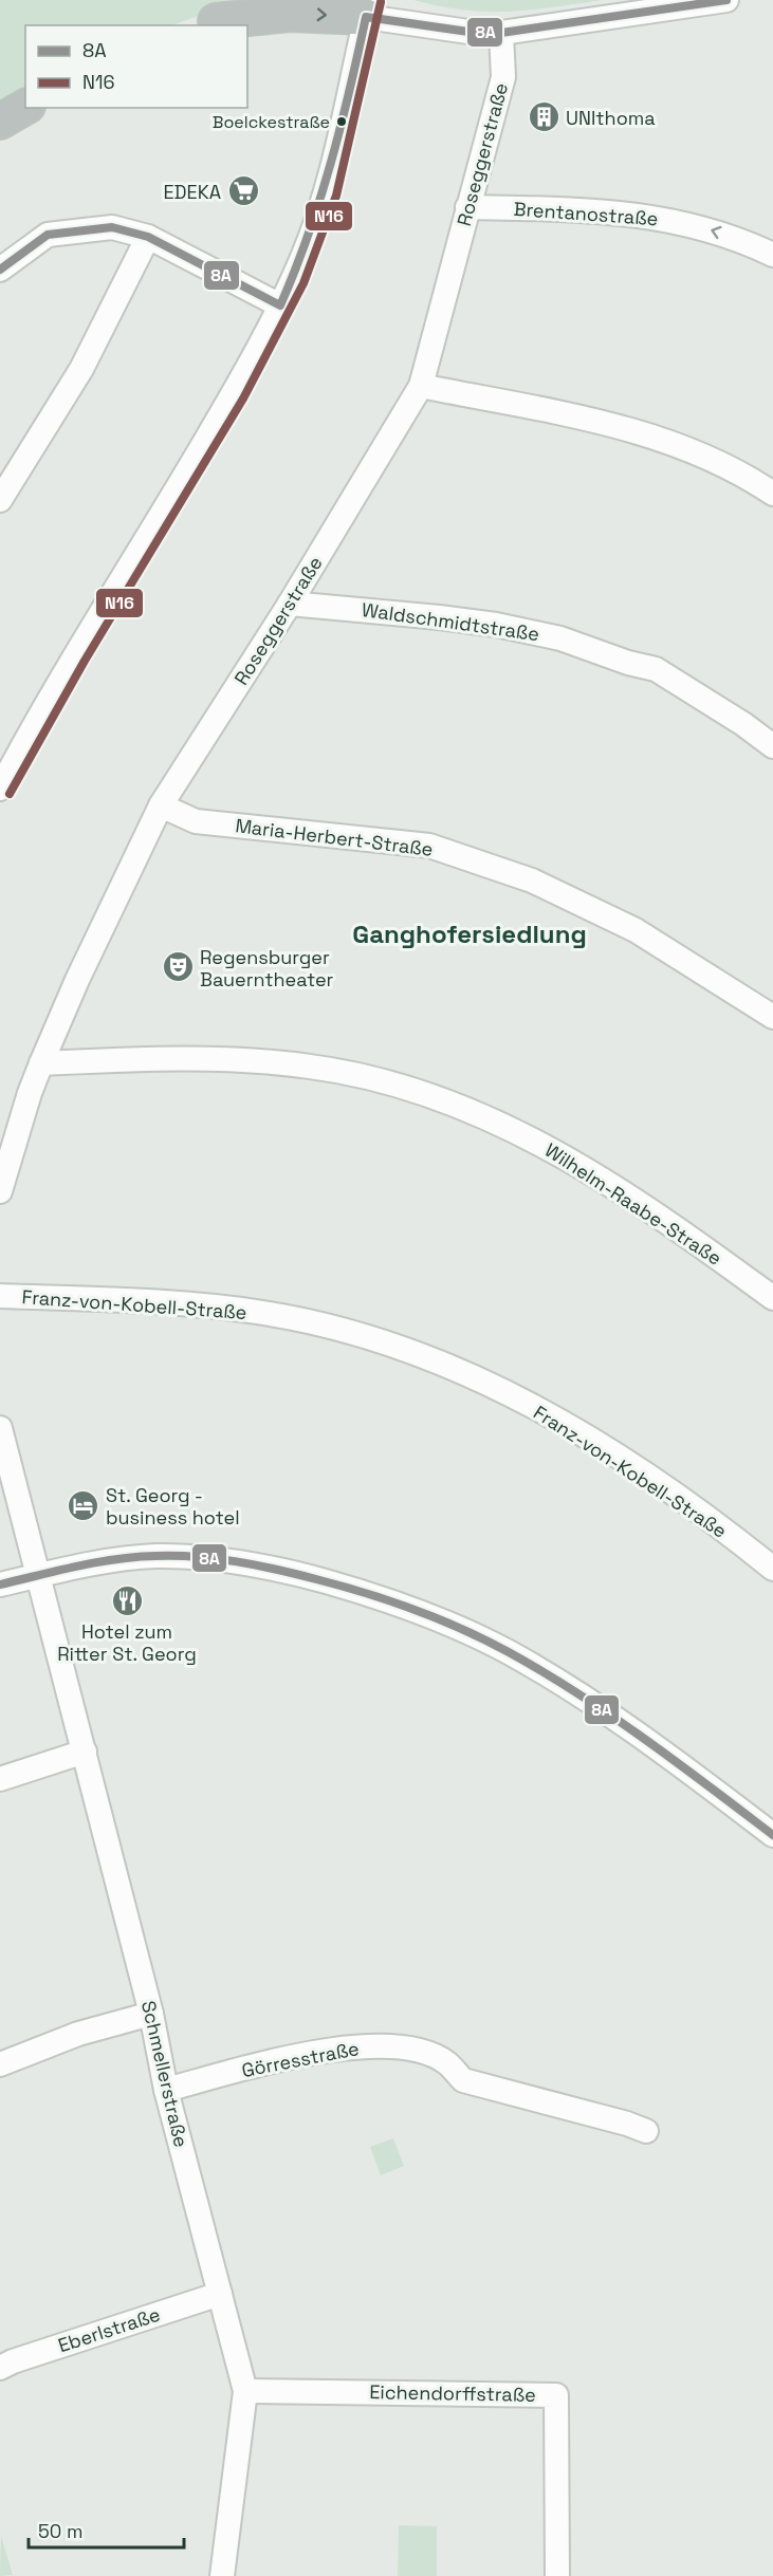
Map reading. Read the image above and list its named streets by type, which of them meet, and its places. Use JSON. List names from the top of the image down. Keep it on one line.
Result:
{"streets":{"street":["Roseggerstraße","Brentanostraße","Waldschmidtstraße","Maria-Herbert-Straße","Wilhelm-Raabe-Straße","Franz-von-Kobell-Straße","Görresstraße","Schmellerstraße","Eberlstraße","Eichendorffstraße"]},"crossings":[["Roseggerstraße","Brentanostraße"],["Roseggerstraße","Waldschmidtstraße"],["Roseggerstraße","Maria-Herbert-Straße"],["Roseggerstraße","Wilhelm-Raabe-Straße"],["Görresstraße","Schmellerstraße"],["Schmellerstraße","Eberlstraße"],["Schmellerstraße","Eichendorffstraße"]],"districts":["Ganghofersiedlung"],"places":{"building":["UNIthoma"],"other":["Boelckestraße"],"supermarket":["EDEKA"],"theatre":["Regensburger Bauerntheater"],"hotel":["St. Georg - business hotel"],"restaurant":["Hotel zum Ritter St. Georg"]},"lines":["transit line 8A","transit line N16"],"legend":["8A","N16"],"scale_bar":"50 m"}
